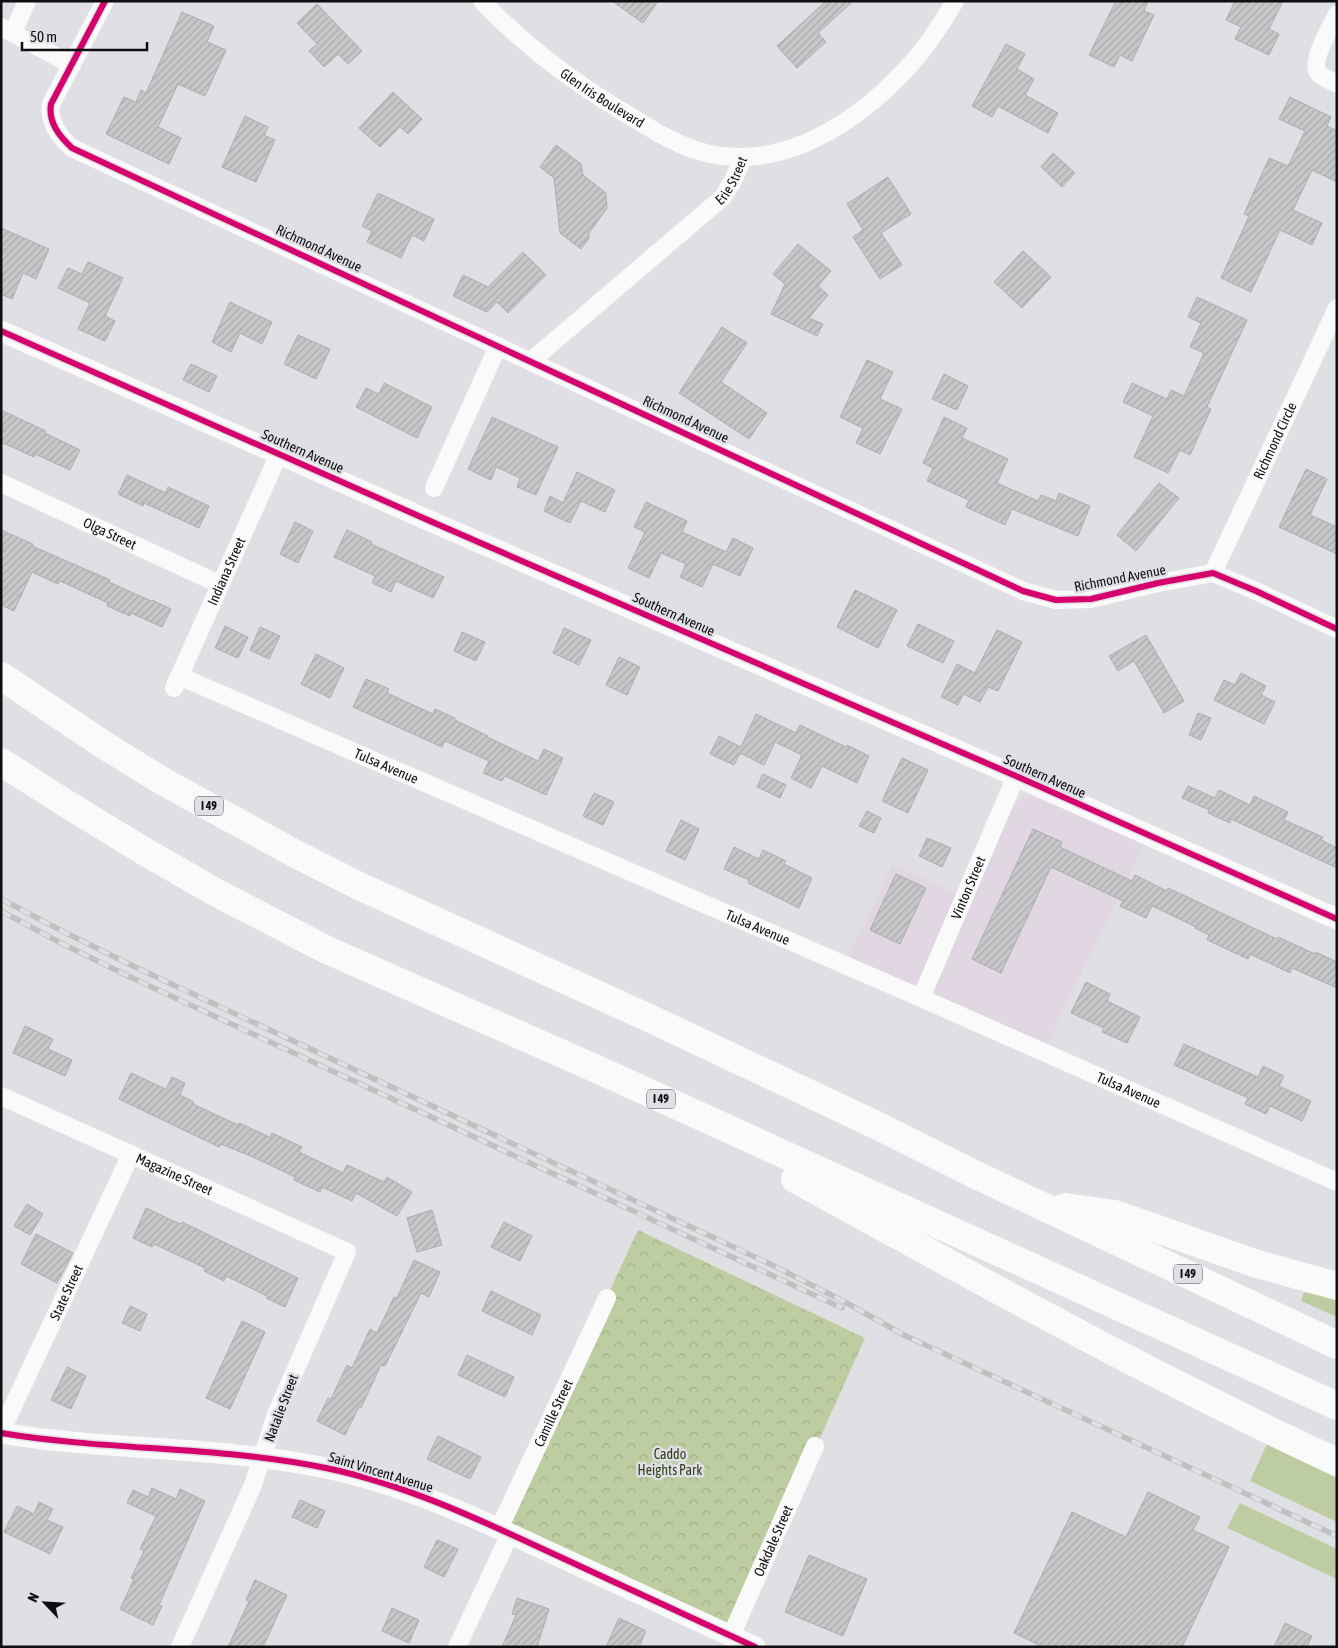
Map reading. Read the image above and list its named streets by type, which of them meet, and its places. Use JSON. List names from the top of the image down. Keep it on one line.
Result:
{"streets":{"highway":["I 49"],"street":["Glen Iris Boulevard","Erie Street","Richmond Avenue","Richmond Circle","Southern Avenue","Olga Street","Indiana Street","Tulsa Avenue","Vinton Street","Magazine Street","State Street","Natalie Street","Camille Street","Saint Vincent Avenue","Oakdale Street"]},"crossings":[["Glen Iris Boulevard","Erie Street"],["Erie Street","Richmond Avenue"],["Richmond Avenue","Richmond Circle"],["Southern Avenue","Indiana Street"],["Southern Avenue","Vinton Street"],["Olga Street","Indiana Street"],["Indiana Street","Tulsa Avenue"],["Tulsa Avenue","Vinton Street"],["Magazine Street","State Street"],["Magazine Street","Natalie Street"],["State Street","Saint Vincent Avenue"],["Natalie Street","Saint Vincent Avenue"],["Camille Street","Saint Vincent Avenue"],["Saint Vincent Avenue","Oakdale Street"]],"parks":["Caddo Heights Park"],"scale_bar":"50 m","north":"top left"}
